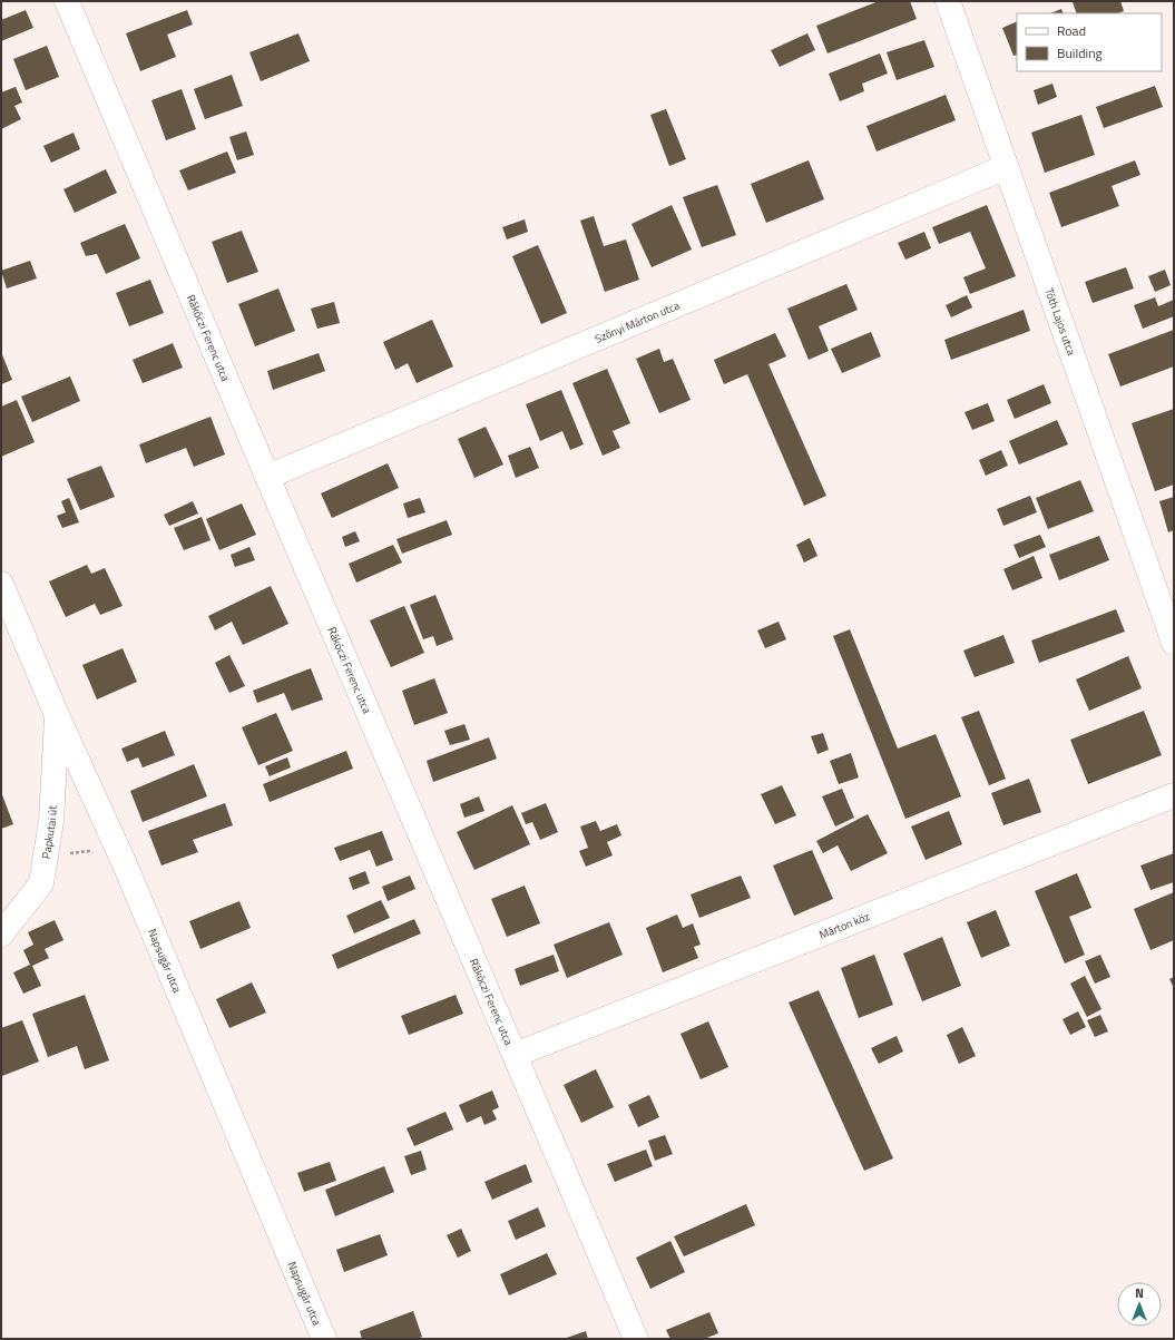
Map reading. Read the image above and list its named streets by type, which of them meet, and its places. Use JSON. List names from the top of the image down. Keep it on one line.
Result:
{"streets":{"street":["Szőnyi Márton utca","Tóth Lajos utca","Rákóczi Ferenc utca","Papkutai út","Márton köz","Napsugár utca"]},"crossings":[["Szőnyi Márton utca","Tóth Lajos utca"],["Szőnyi Márton utca","Rákóczi Ferenc utca"],["Rákóczi Ferenc utca","Márton köz"],["Papkutai út","Napsugár utca"]],"legend":["Road","Building"],"north":"top"}
